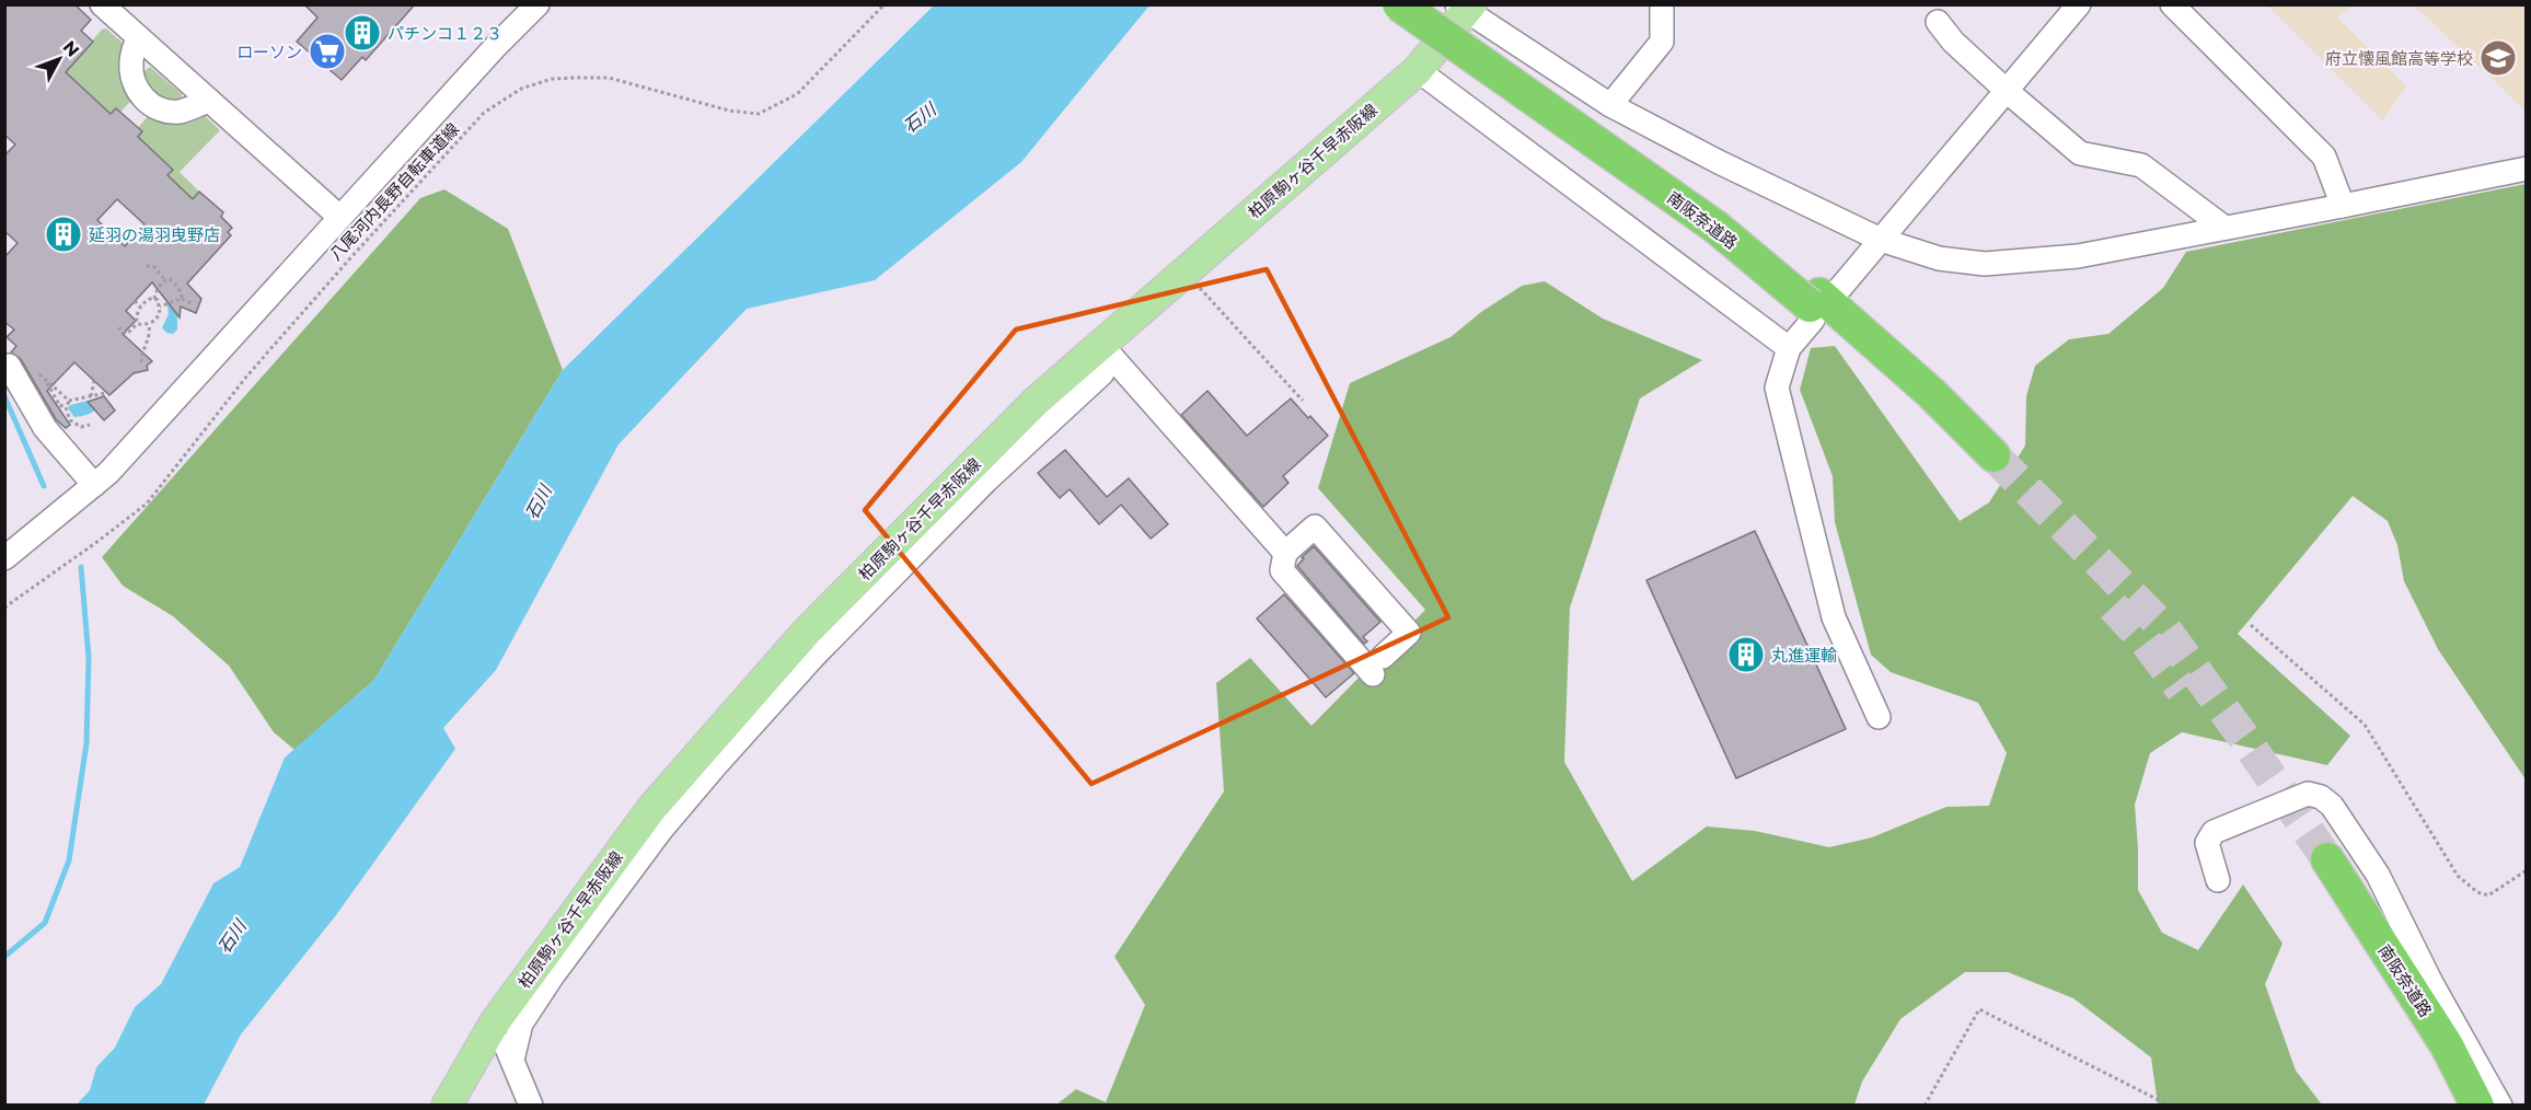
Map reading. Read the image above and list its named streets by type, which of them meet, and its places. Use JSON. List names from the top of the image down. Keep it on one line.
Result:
{"streets":{"highway":["南阪奈道路"],"main road":["柏原駒ヶ谷千早赤阪線"],"path":["八尾河内長野自転車道線"]},"water":["石川"],"places":{"building":["パチンコ１２３","延羽の湯羽曳野店","丸進運輸"],"supermarket":["ローソン"],"school or university":["府立懐風館高等学校"]},"north":"top right"}
